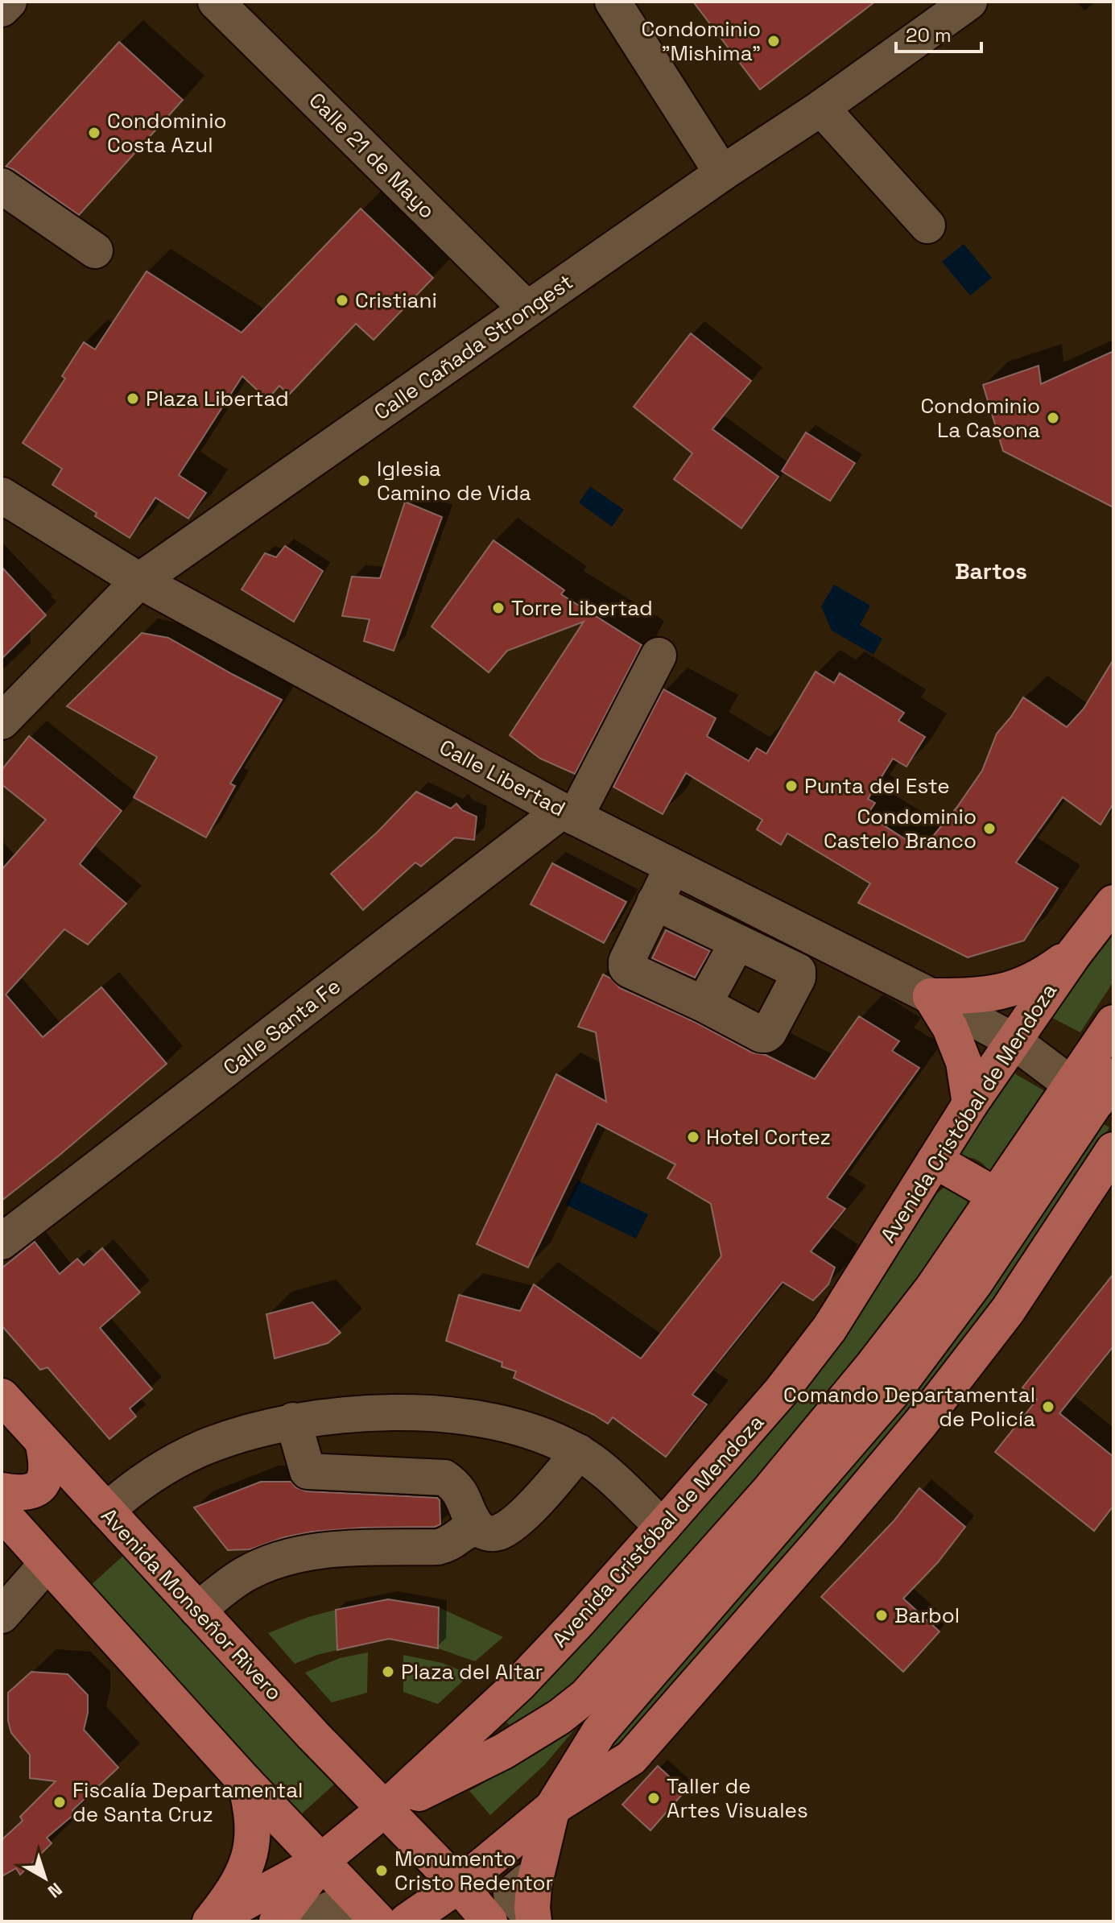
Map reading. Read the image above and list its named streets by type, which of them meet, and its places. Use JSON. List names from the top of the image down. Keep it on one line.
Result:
{"streets":{"main road":["Avenida Cristóbal de Mendoza","Avenida Monseñor Rivero"],"street":["Calle 21 de Mayo","Calle Cañada Strongest","Calle Libertad","Calle Santa Fe"]},"crossings":[["Calle 21 de Mayo","Calle Cañada Strongest"],["Calle Cañada Strongest","Calle Libertad"],["Calle Libertad","Calle Santa Fe"],["Calle Libertad","Avenida Cristóbal de Mendoza"],["Avenida Cristóbal de Mendoza","Avenida Monseñor Rivero"]],"districts":["Bartos"],"places":["Condominio \"Mishima\"","Condominio Costa Azul","Cristiani","Plaza Libertad","Condominio La Casona","Iglesia Camino de Vida","Torre Libertad","Punta del Este","Condominio Castelo Branco","Hotel Cortez","Comando Departamental de Policía","Barbol","Plaza del Altar","Taller de Artes Visuales","Fiscalía Departamental de Santa Cruz","Monumento Cristo Redentor"],"scale_bar":"20 m","north":"bottom right"}
